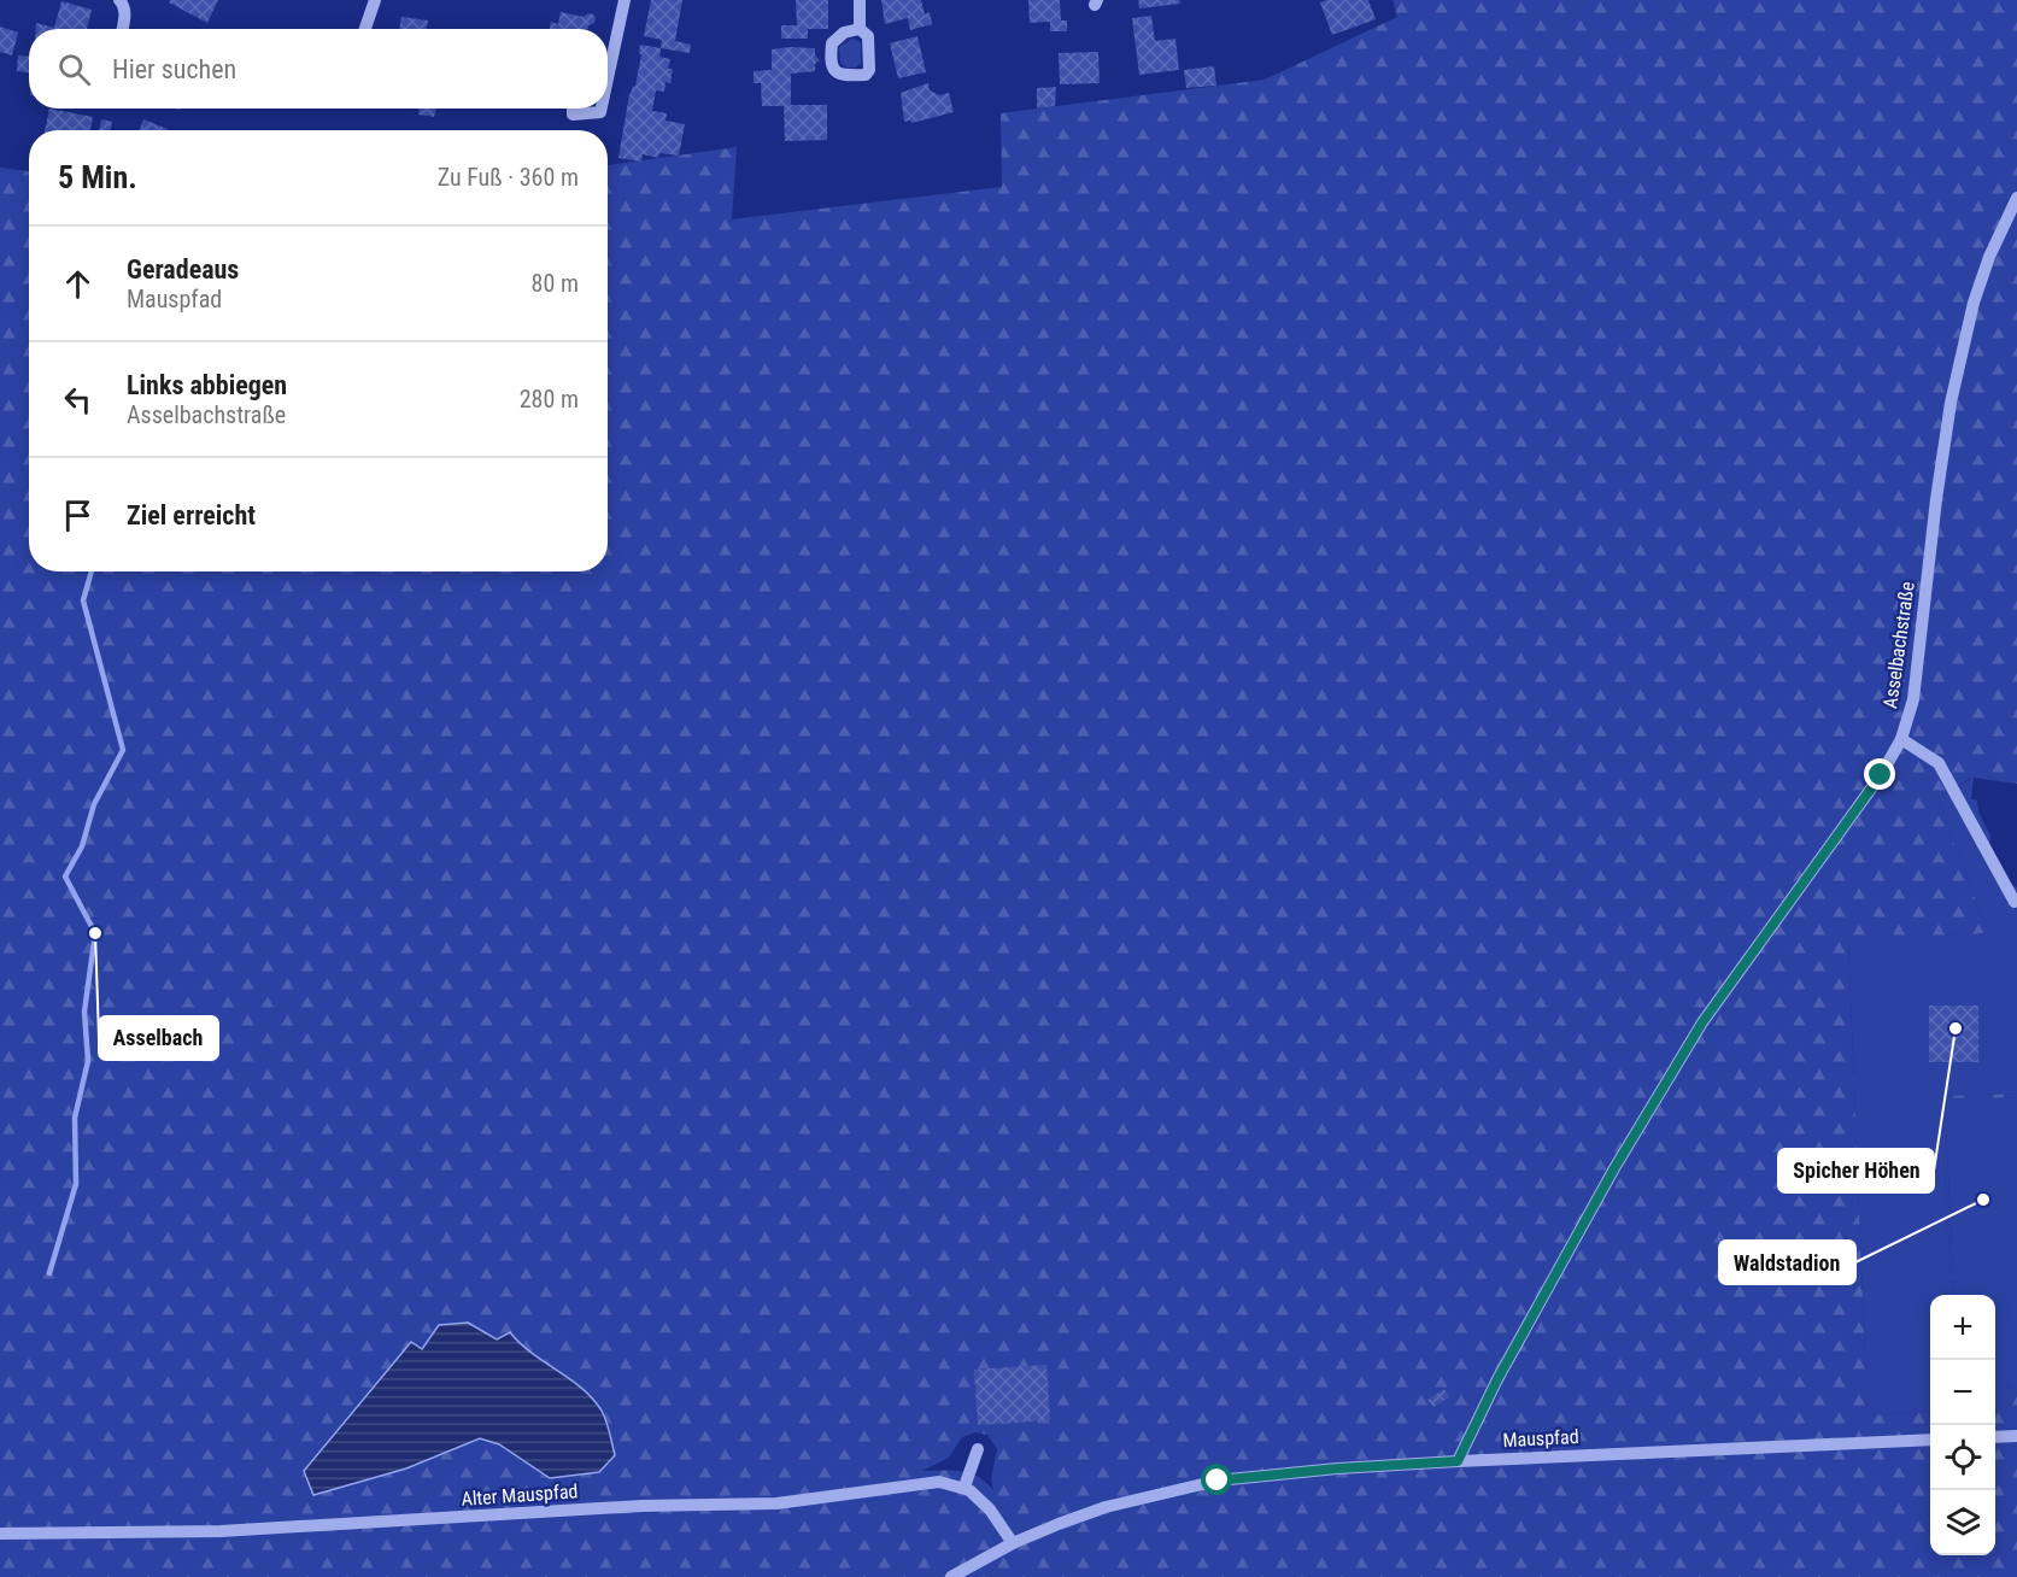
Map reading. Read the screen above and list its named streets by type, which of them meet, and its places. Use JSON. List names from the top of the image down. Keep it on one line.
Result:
{"streets":{"street":["Asselbachstraße","Mauspfad","Alter Mauspfad"]},"crossings":[["Asselbachstraße","Mauspfad"]],"places":["Asselbach","Spicher Höhen","Waldstadion"],"page":{"search":"Hier suchen","heading":["5 Min.","Zu Fuß · 360 m"],"list":[["Geradeaus","Mauspfad","80 m"],["Links abbiegen","Asselbachstraße","280 m"],"Ziel erreicht"],"map_buttons":["+","−"]}}
